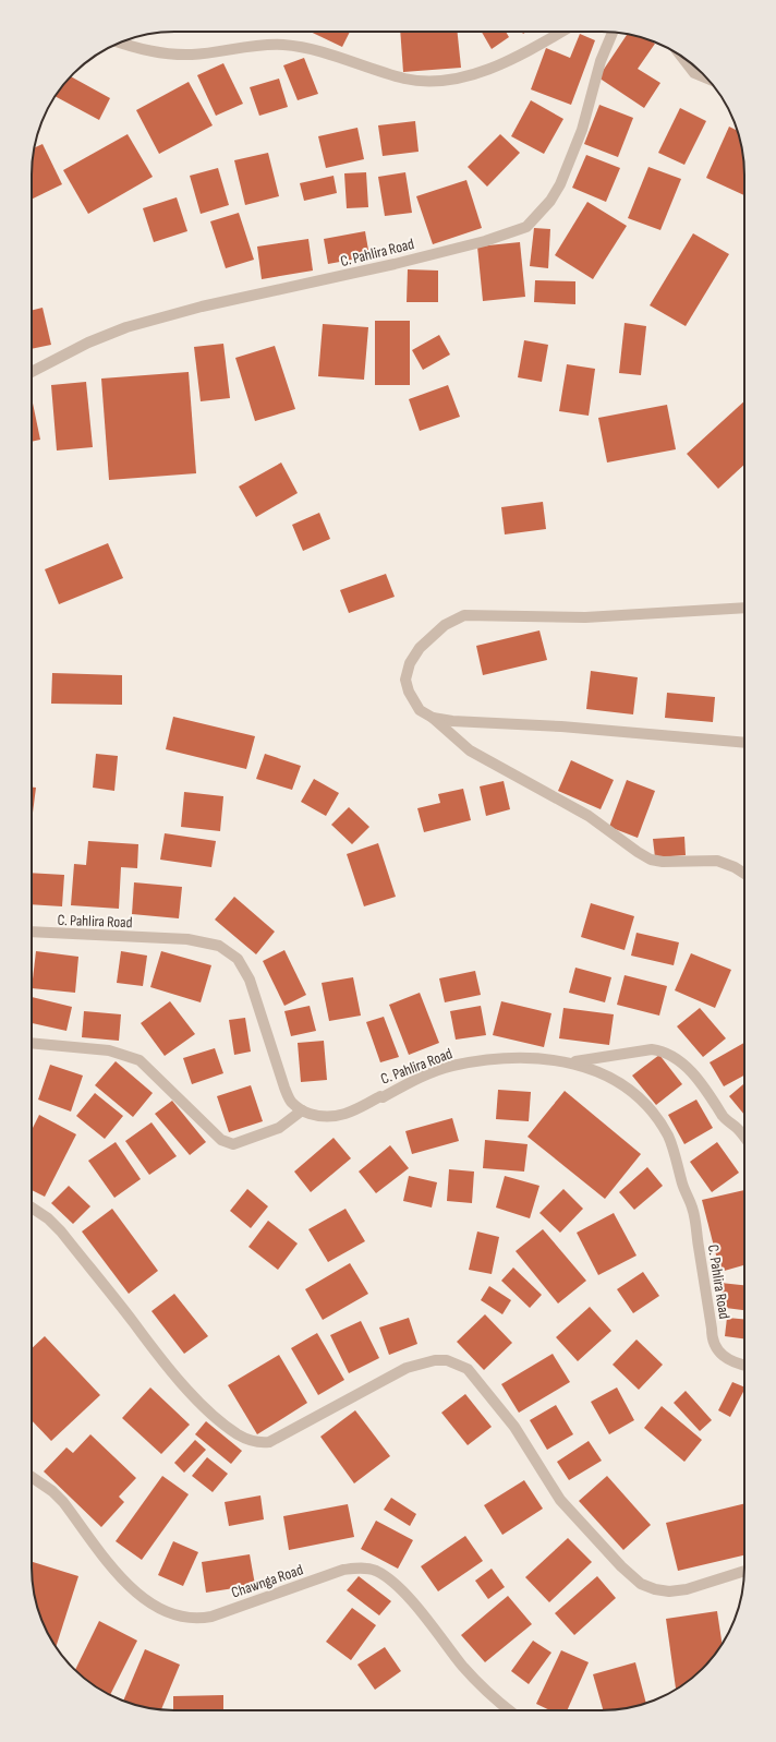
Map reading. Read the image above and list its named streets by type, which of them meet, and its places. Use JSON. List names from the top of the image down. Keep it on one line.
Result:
{"streets":{"street":["C. Pahlira Road","Chawnga Road"]}}
